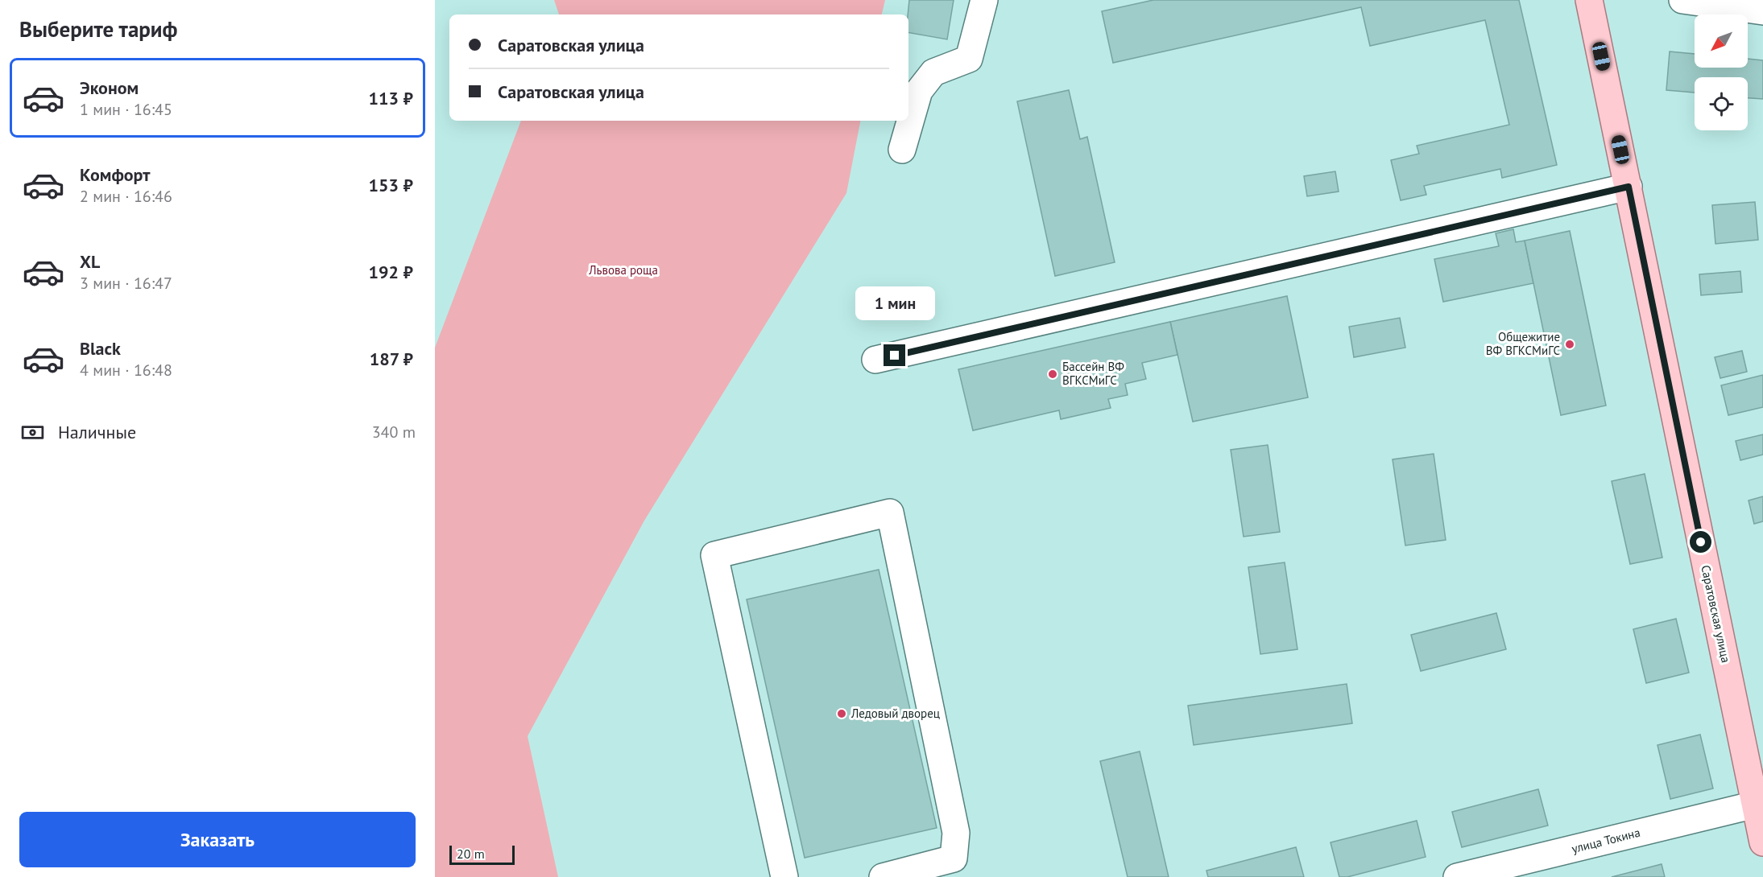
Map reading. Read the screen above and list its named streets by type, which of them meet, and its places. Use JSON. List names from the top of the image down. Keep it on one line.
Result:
{"streets":{"main road":["Саратовская улица"],"street":["улица Токина"]},"crossings":[["Саратовская улица","улица Токина"]],"parks":["Львова роща"],"places":["Общежитие ВФ ВГКСМиГС","Бассейн ВФ ВГКСМиГС","Ледовый дворец"],"scale_bar":"20 m","north":"bottom left","page":{"heading":"Выберите тариф","banner":["Саратовская улица","Саратовская улица"],"list":[{"name":"Эконом","note":"1 мин · 16:45","value":"113 ₽"},{"name":"Комфорт","note":"2 мин · 16:46","value":"153 ₽"},{"name":"XL","note":"3 мин · 16:47","value":"192 ₽"},{"name":"Black","note":"4 мин · 16:48","value":"187 ₽"}],"bubble":"1 мин","pay":["Наличные","340 m"],"buttons":"Заказать","scale":"20 m"}}
